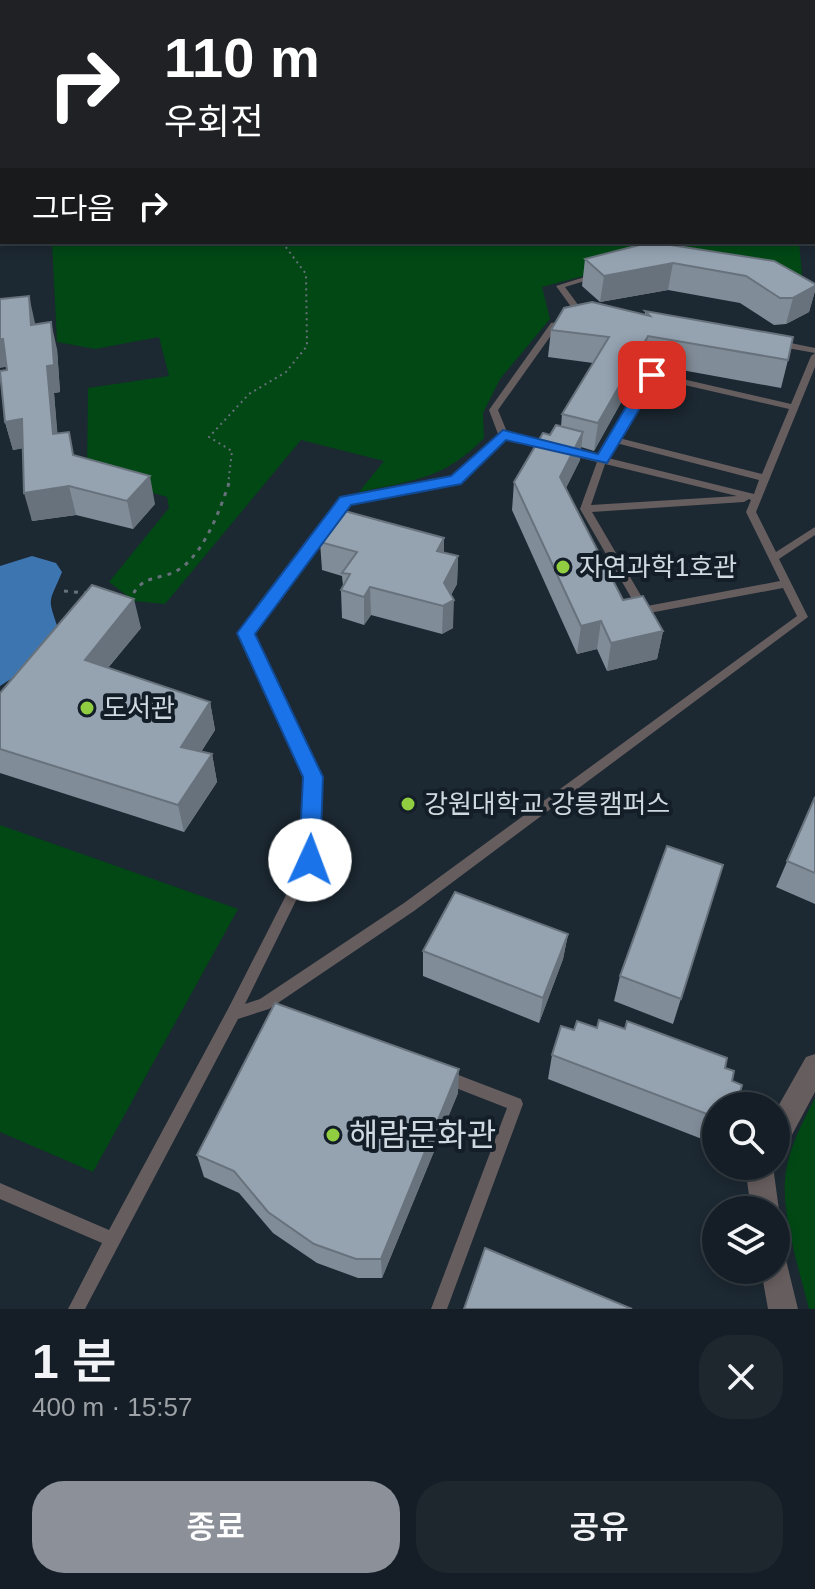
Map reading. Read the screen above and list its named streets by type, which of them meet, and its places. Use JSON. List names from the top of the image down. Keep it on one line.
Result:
{"places":["자연과학1호관","도서관","강원대학교 강릉캠퍼스","해람문화관"],"page":{"turn":["110 m","우회전"],"then":"그다음","heading":["1 분","400 m · 15:57"],"buttons":["종료","공유"]}}
